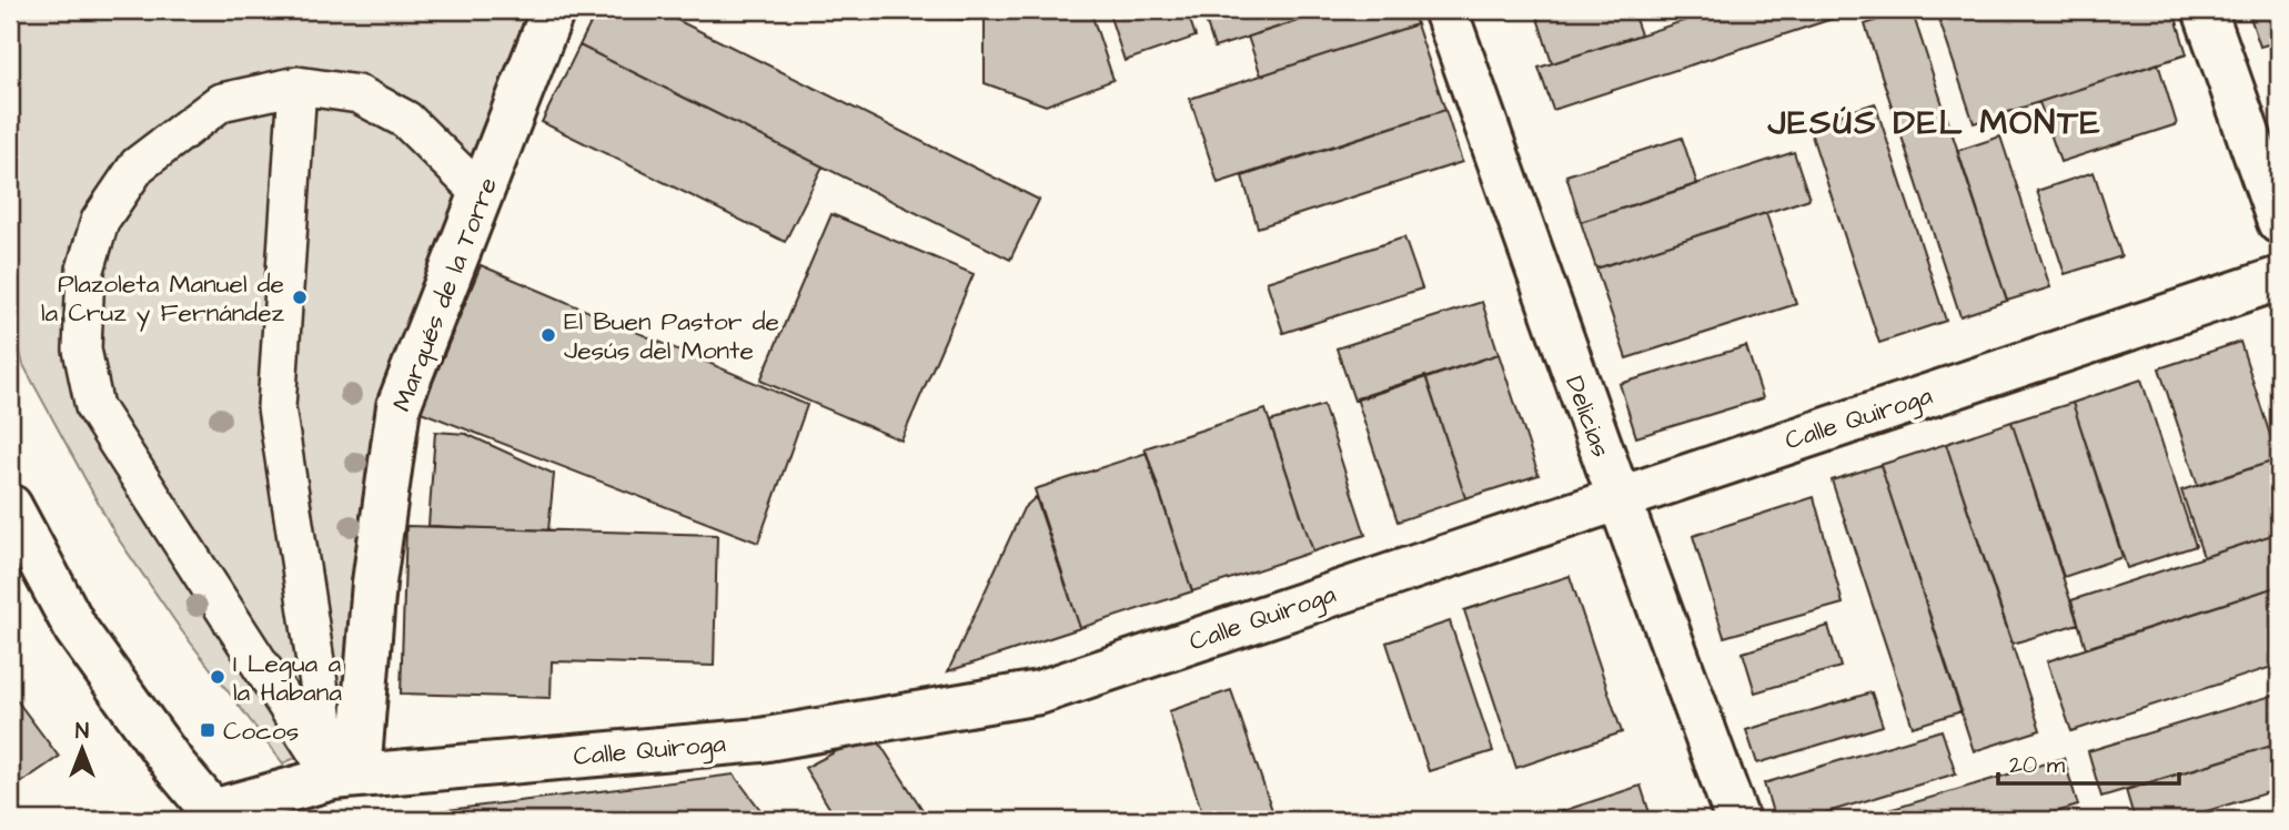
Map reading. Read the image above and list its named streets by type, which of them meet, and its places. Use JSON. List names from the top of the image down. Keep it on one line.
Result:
{"streets":{"street":["Marqués de la Torre","Delicias","Calle Quiroga"]},"crossings":[["Marqués de la Torre","Calle Quiroga"],["Delicias","Calle Quiroga"]],"districts":["JESÚS DEL MONTE"],"places":{"other":["Plazoleta Manuel de la Cruz y Fernández","El Buen Pastor de Jesús del Monte","I Legua a la Habana"],"transit":["Cocos"]},"scale_bar":"20 m","north":"top"}
